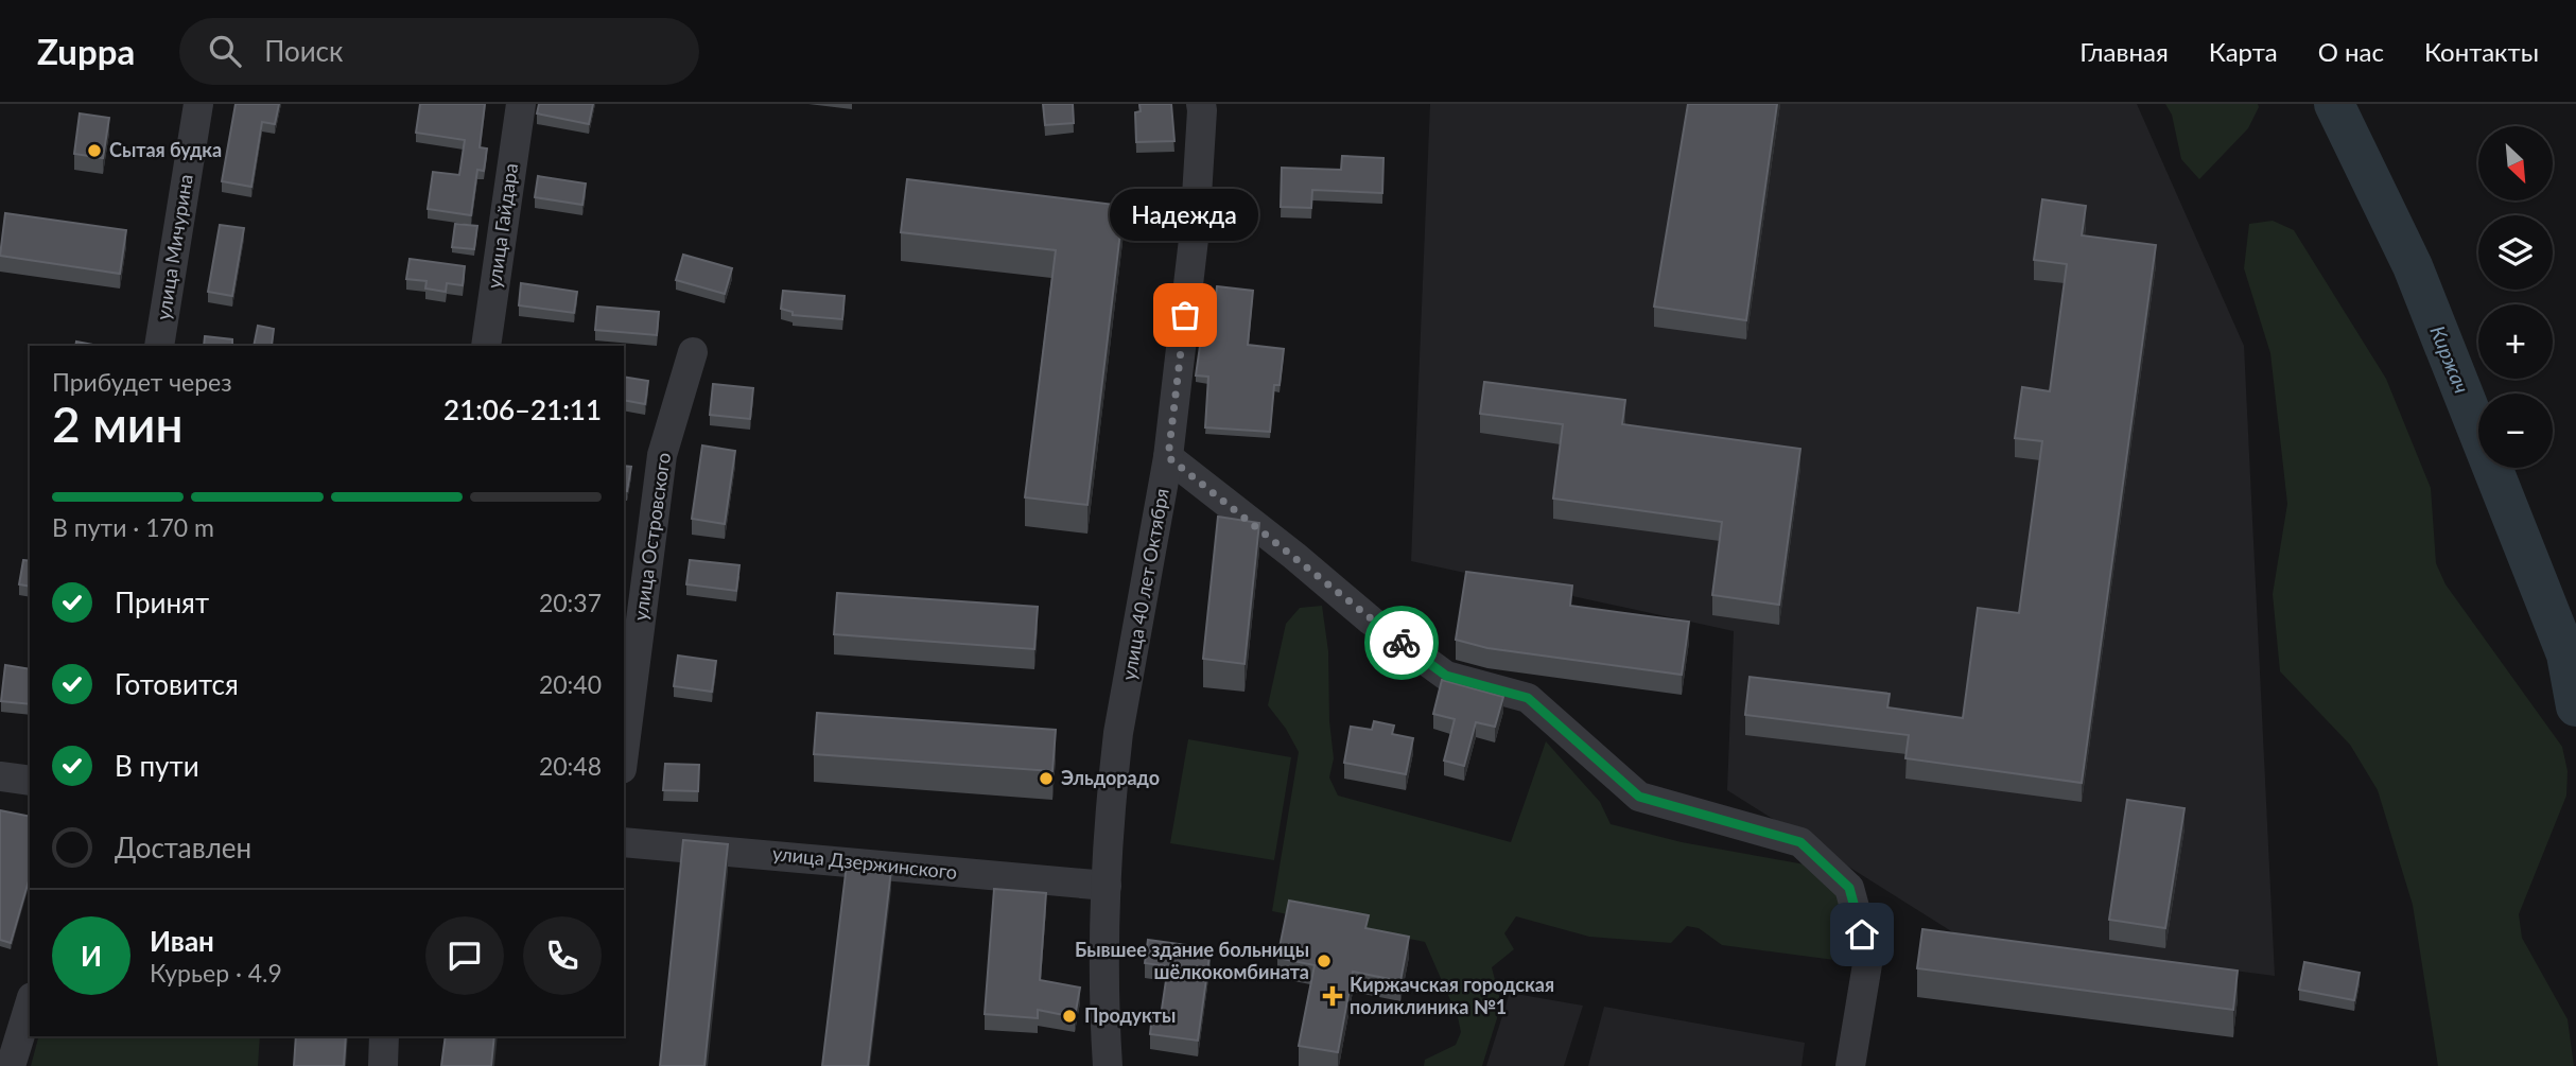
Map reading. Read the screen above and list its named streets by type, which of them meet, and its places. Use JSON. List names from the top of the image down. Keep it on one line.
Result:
{"streets":{"street":["улица Гайдара","улица Мичурина","улица Островского","улица 40 лет Октября","улица Дзержинского"]},"crossings":[["улица 40 лет Октября","улица Дзержинского"]],"water":["Киржач"],"places":{"other":["Сытая будка","Надежда","Эльдорадо","Бывшее здание больницы шёлкокомбината","Продукты"],"health":["Киржачская городская поликлиника №1"]},"north":"bottom right","page":{"header":"Zuppa","search":"Поиск","nav":["Главная","Карта","О нас","Контакты"],"map_buttons":["+","−"],"bubble":"Надежда","heading":["2 мин","Прибудет через","21:06–21:11"],"panel":["Иван","Курьер · 4.9"],"bar":"В пути · 170 m","list":[["Принят","20:37"],["Готовится","20:40"],["В пути","20:48"],"Доставлен"],"round":"И"}}
